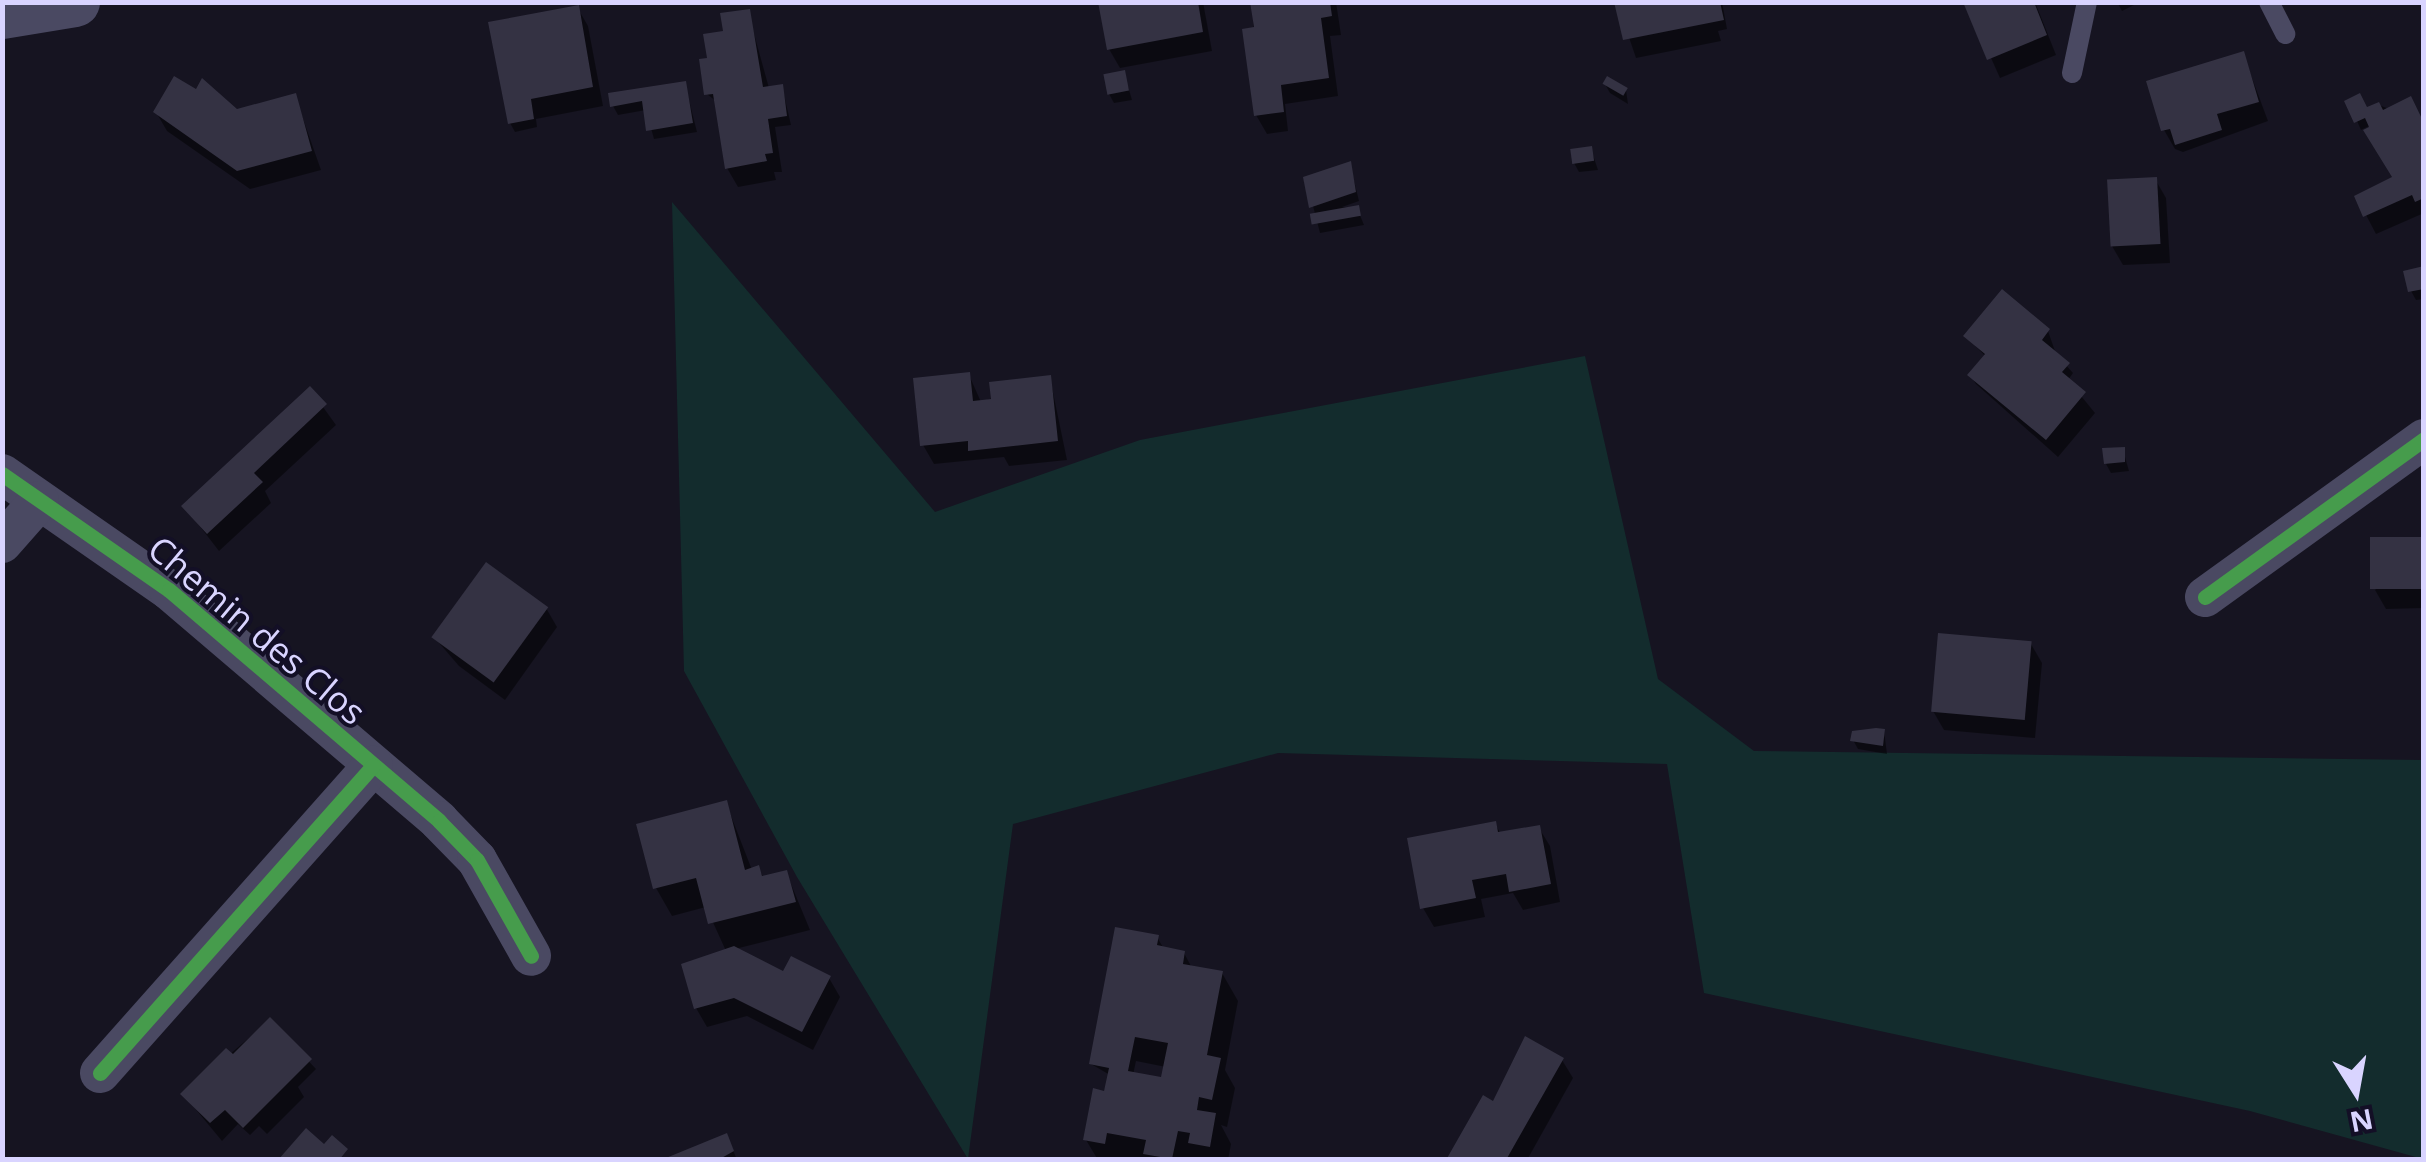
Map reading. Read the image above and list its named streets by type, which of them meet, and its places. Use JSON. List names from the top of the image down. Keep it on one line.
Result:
{"streets":{"street":["Chemin des Clos"]},"north":"bottom"}
